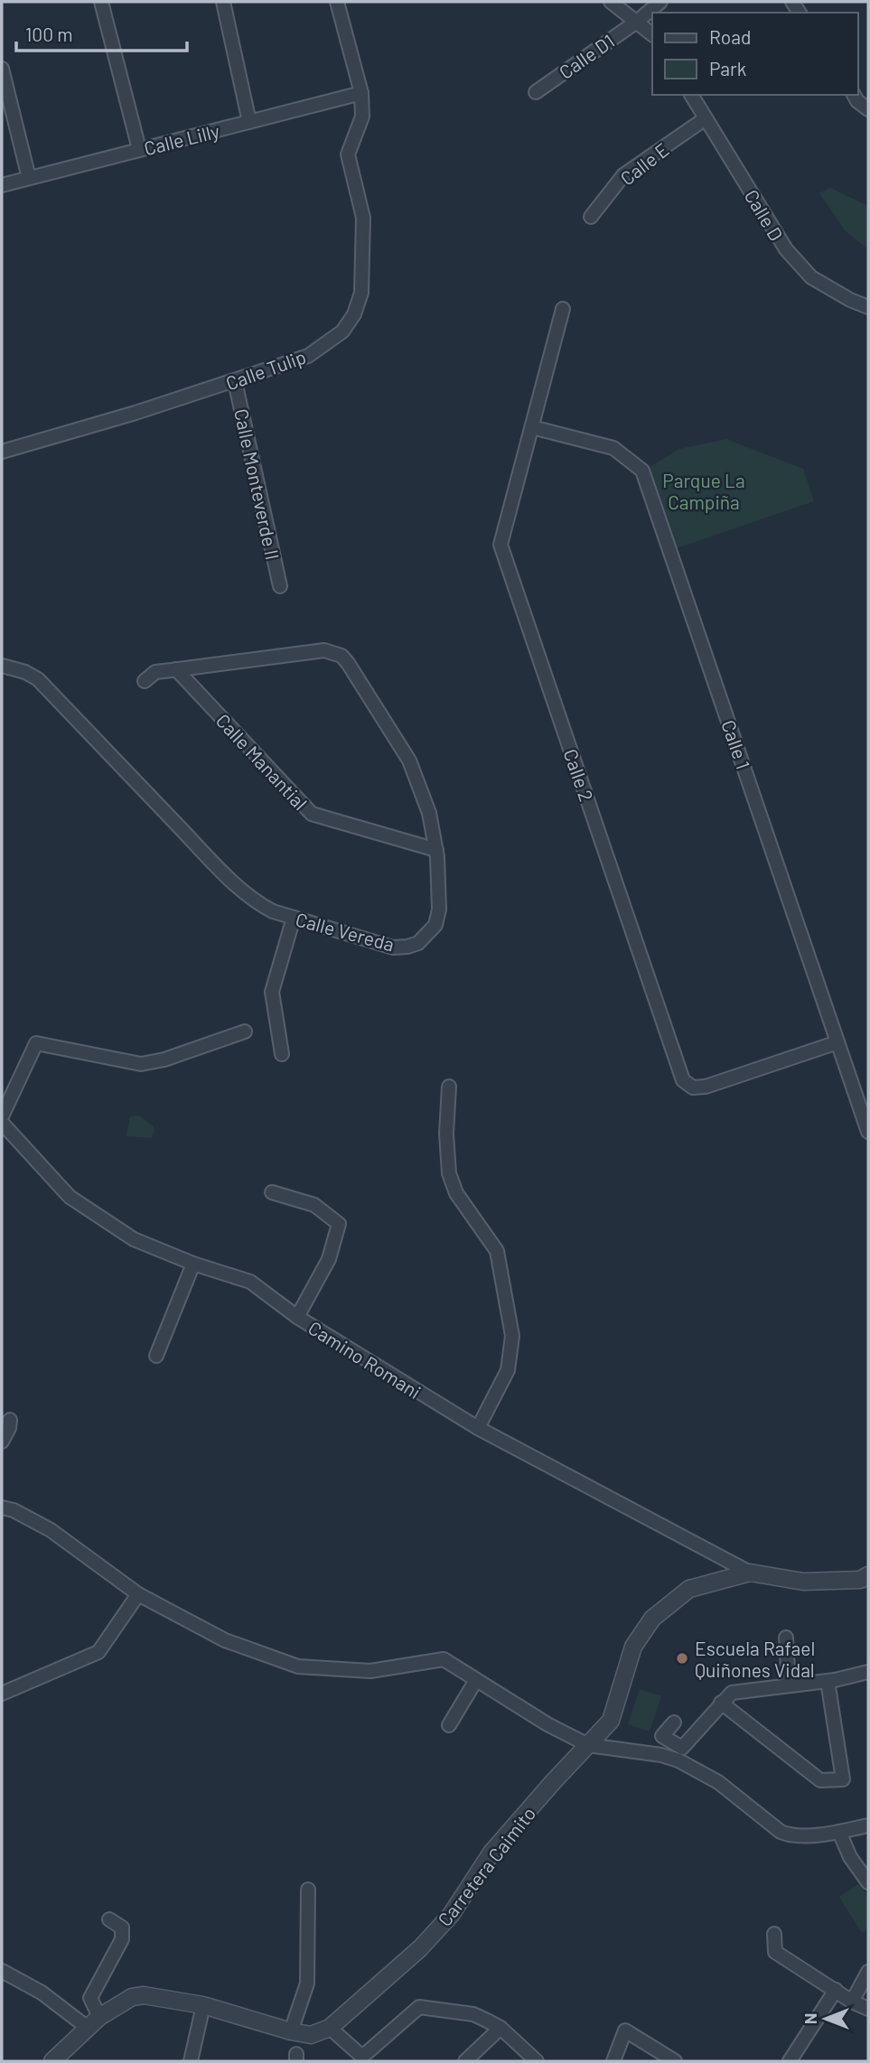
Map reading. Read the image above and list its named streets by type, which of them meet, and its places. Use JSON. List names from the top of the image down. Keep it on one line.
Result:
{"streets":{"street":["Calle D1","Calle Lilly","Calle E","Calle D","Calle Tulip","Calle Monteverde II","Calle 1","Calle Manantial","Calle 2","Calle Vereda","Camino Romani","Carretera Caimito"]},"crossings":[["Calle Lilly","Calle Tulip"],["Calle E","Calle D"],["Calle Tulip","Calle Monteverde II"],["Calle 1","Calle 2"],["Calle Manantial","Calle Vereda"],["Camino Romani","Carretera Caimito"]],"parks":["Parque La Campiña"],"places":["Escuela Rafael Quiñones Vidal"],"legend":["Road","Park"],"scale_bar":"100 m","north":"left"}
